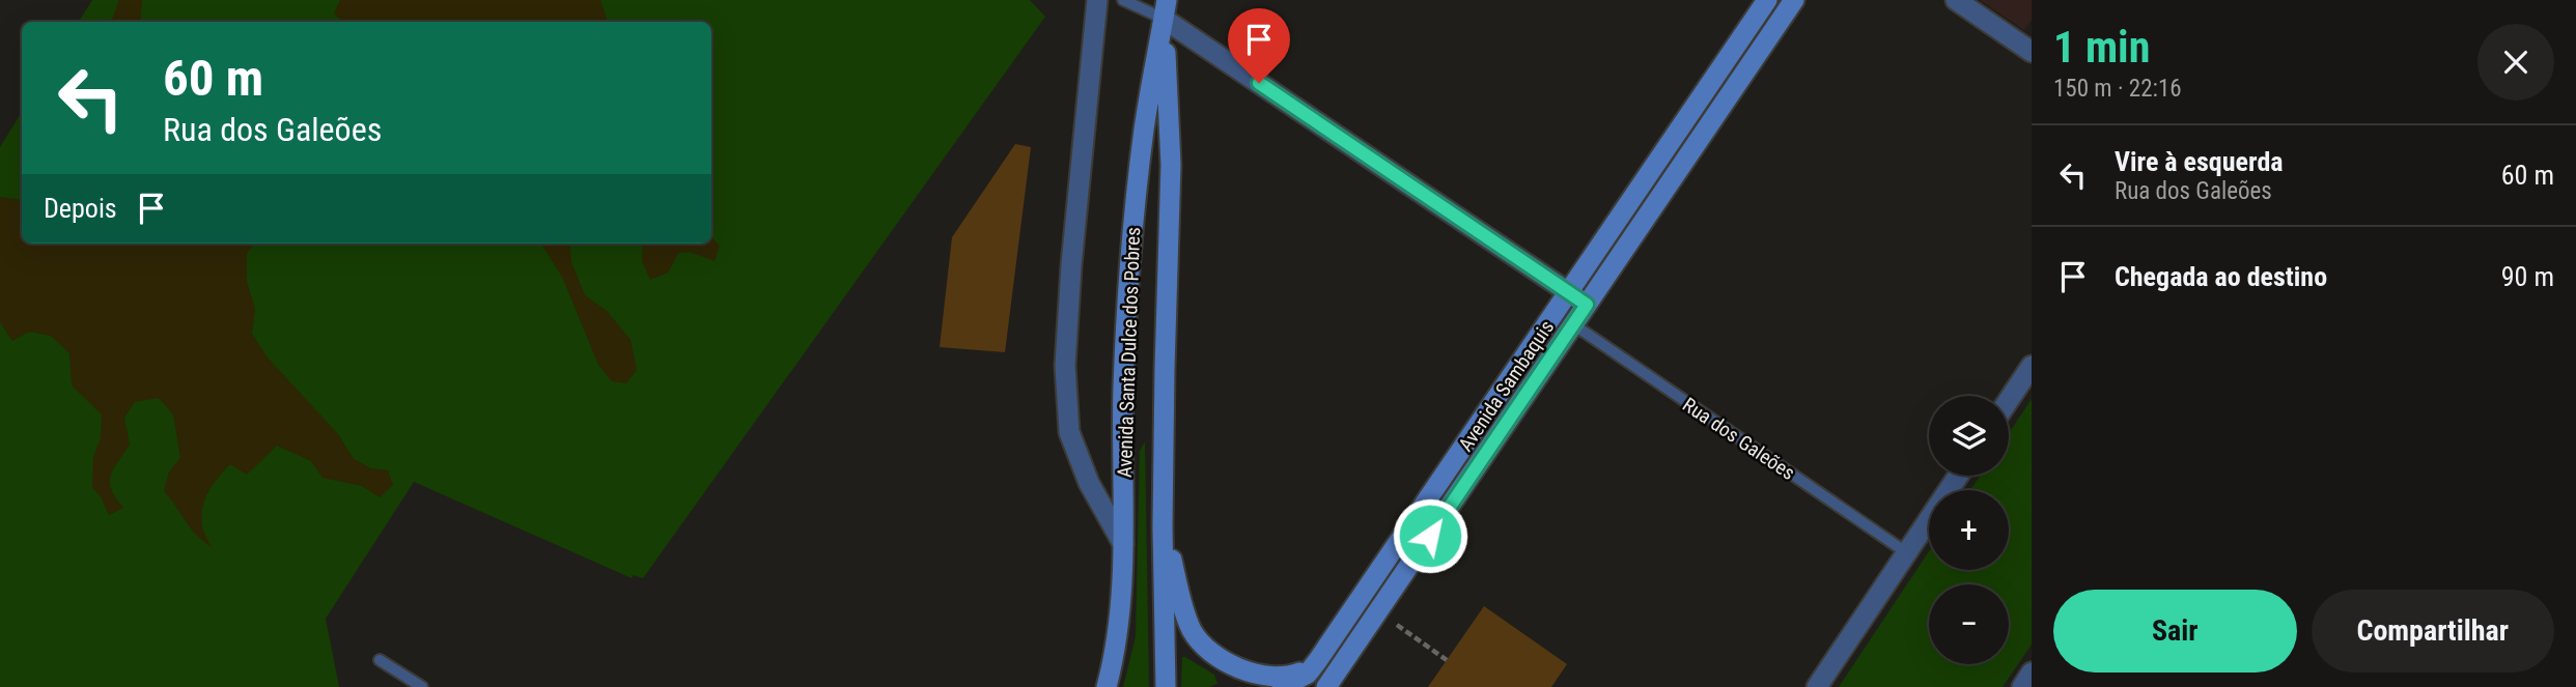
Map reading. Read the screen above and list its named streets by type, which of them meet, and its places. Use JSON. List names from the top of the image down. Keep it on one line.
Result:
{"streets":{"main road":["Avenida Santa Dulce dos Pobres","Avenida Sambaquis"],"lane":["Rua dos Galeões"]},"crossings":[["Avenida Sambaquis","Rua dos Galeões"]],"page":{"heading":["1 min","150 m · 22:16"],"turn":["60 m","Rua dos Galeões"],"list":[{"name":"Vire à esquerda","note":"Rua dos Galeões","value":"60 m"},{"name":"Chegada ao destino","value":"90 m"}],"then":"Depois","map_buttons":["+","−"],"buttons":["Sair","Compartilhar"]}}
